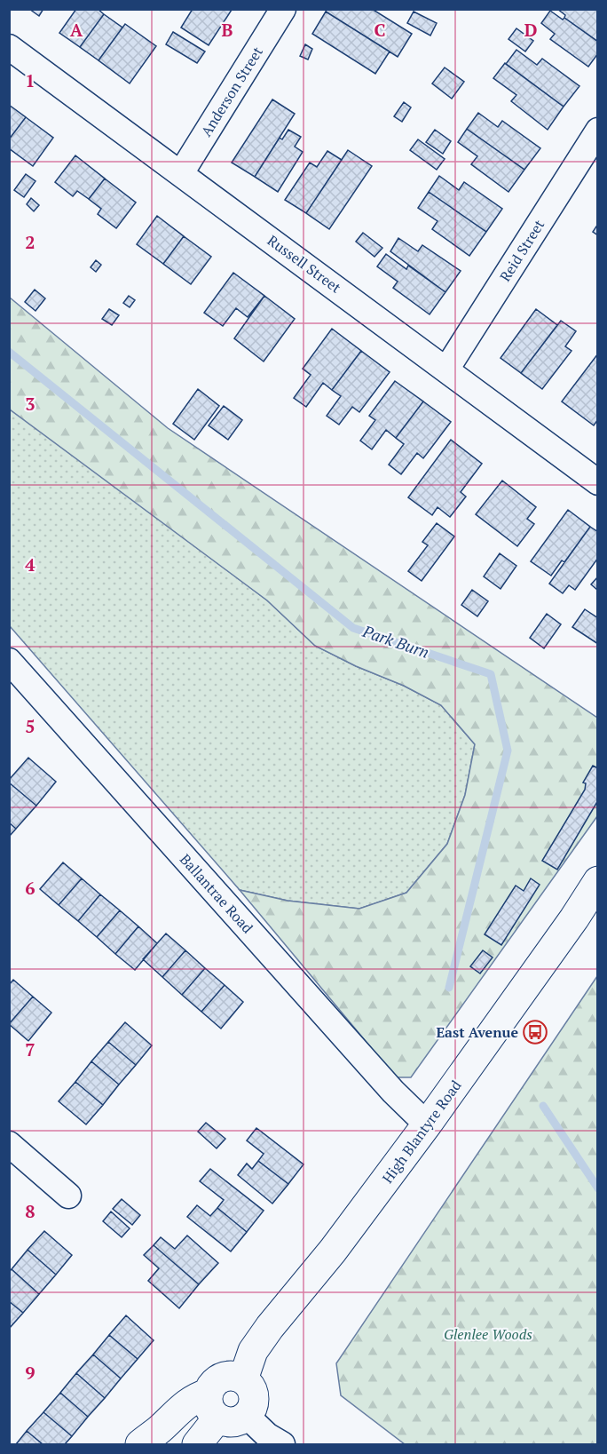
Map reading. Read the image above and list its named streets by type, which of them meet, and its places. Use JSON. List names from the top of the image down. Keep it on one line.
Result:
{"streets":{"main road":["High Blantyre Road"],"street":["Anderson Street","Reid Street","Russell Street","Ballantrae Road"]},"crossings":[["Anderson Street","Russell Street"],["Reid Street","Russell Street"],["Ballantrae Road","High Blantyre Road"]],"water":["Park Burn"],"parks":["Glenlee Woods"],"places":{"bus stop":["East Avenue"]},"grid":{"columns":["A","B","C","D"],"rows":["1","2","3","4","5","6","7","8","9"]}}
